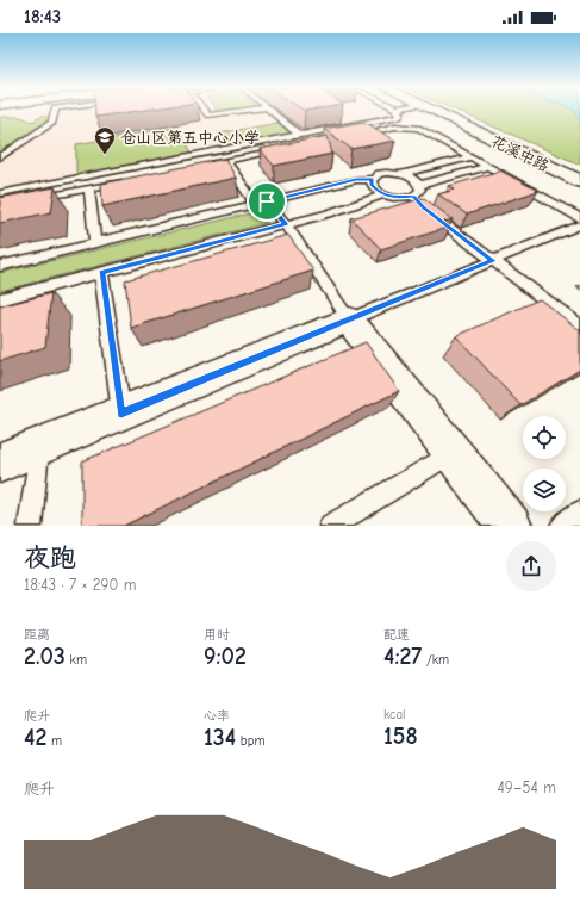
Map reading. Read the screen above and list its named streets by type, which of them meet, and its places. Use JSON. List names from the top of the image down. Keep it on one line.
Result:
{"streets":{"street":["花溪中路"]},"places":{"school or university":["仓山区第五中心小学"]},"page":{"status":"18:43","heading":["夜跑","18:43 · 7 × 290 m"],"stats":[["距离","2.03 km"],["用时","9:02"],["配速","4:27 /km"],["爬升","42 m"],["心率","134 bpm"],["kcal","158"]],"chart":["爬升","49–54 m"]}}
